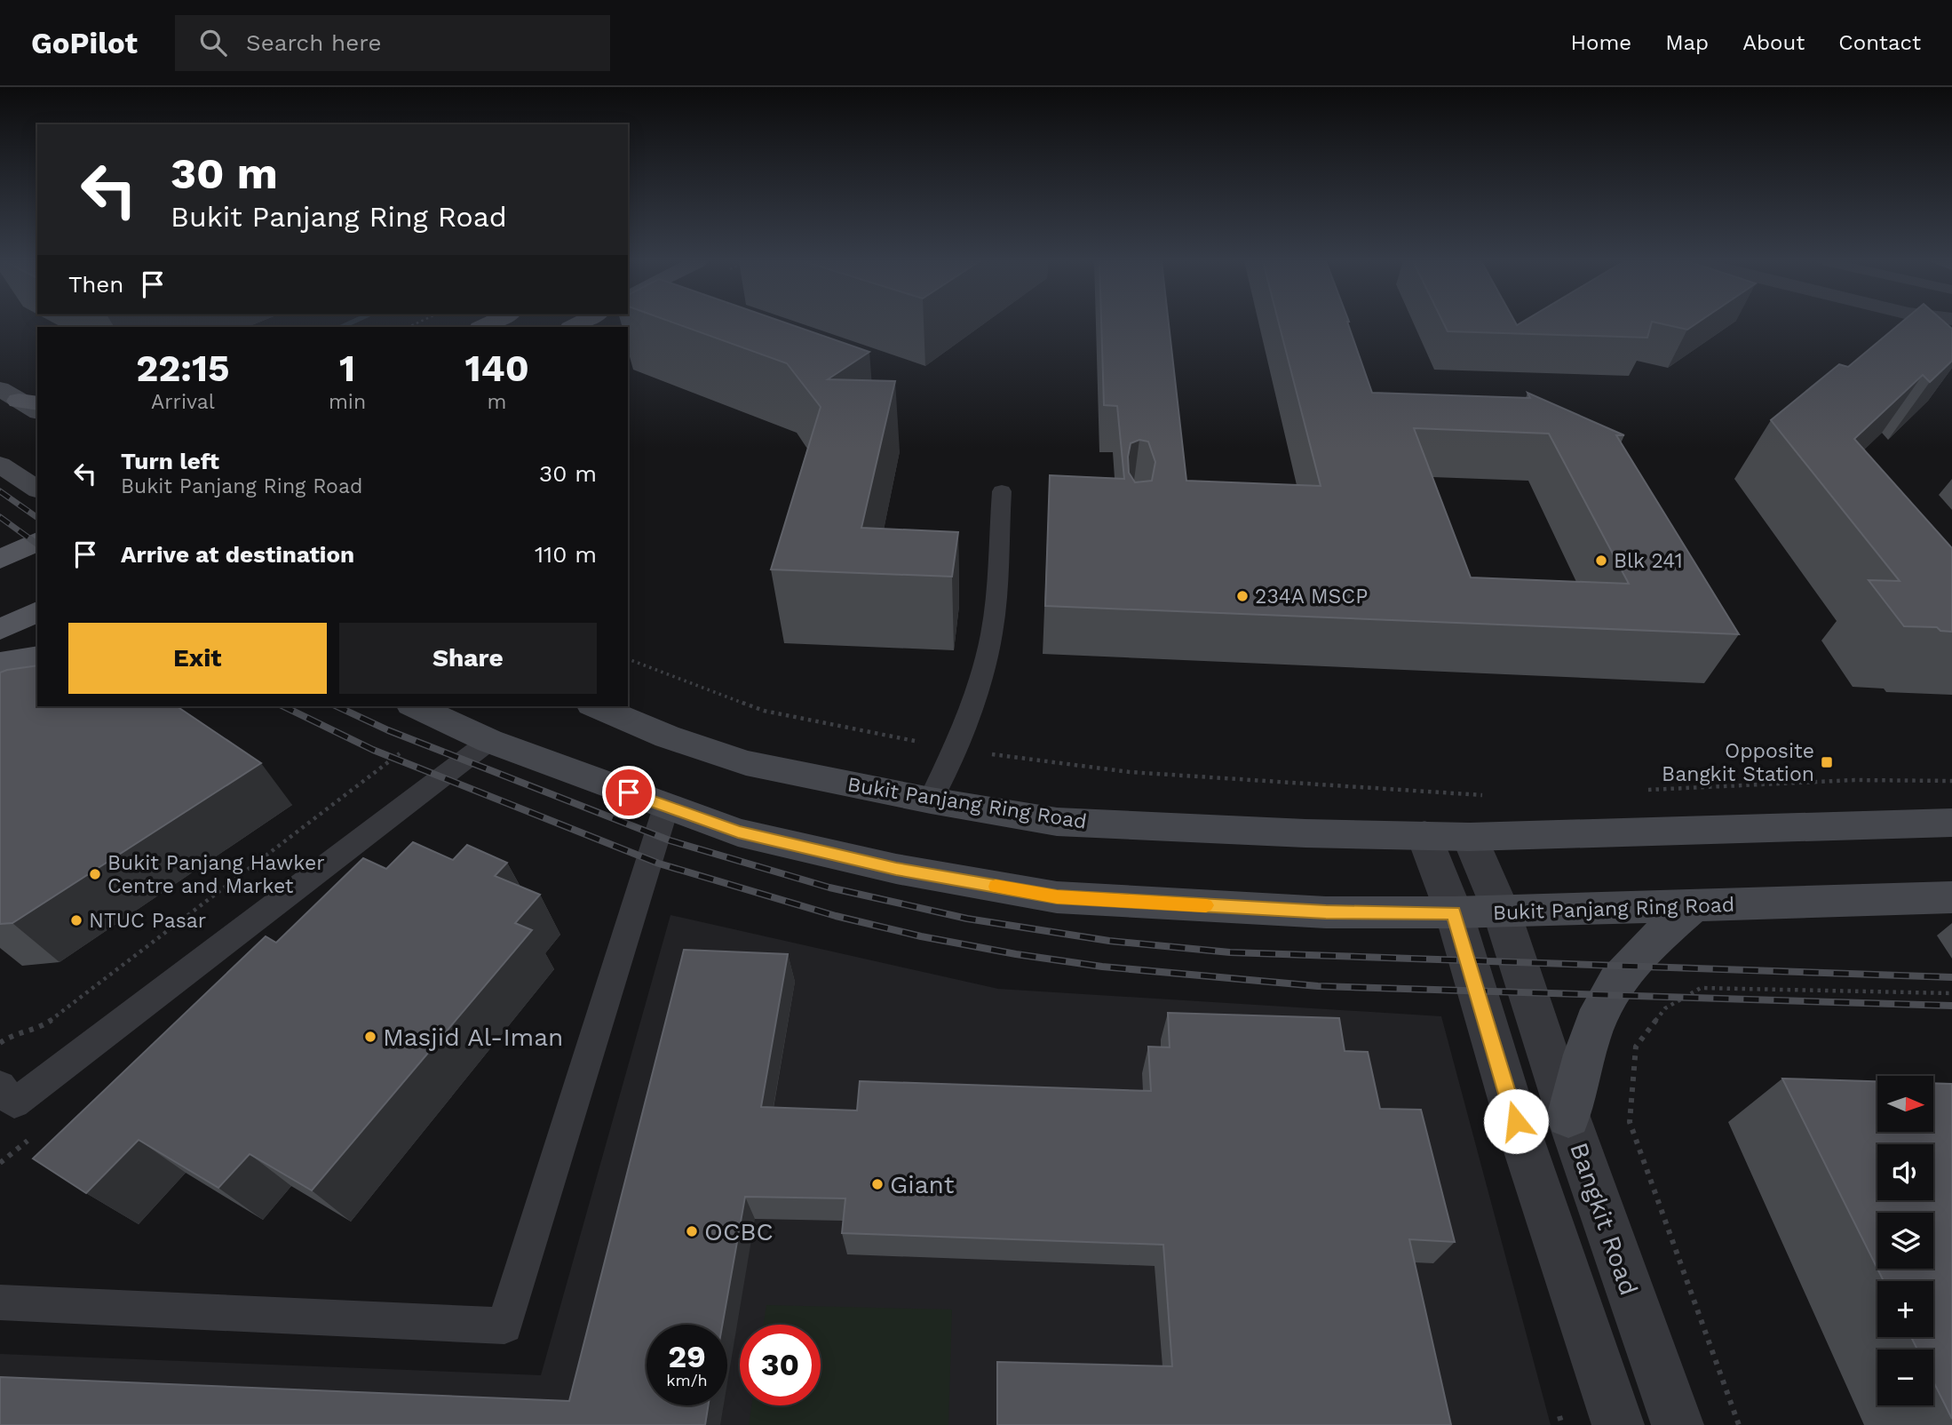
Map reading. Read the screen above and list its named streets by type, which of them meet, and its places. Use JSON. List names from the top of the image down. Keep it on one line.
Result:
{"streets":{"main road":["Bukit Panjang Ring Road"],"street":["Bangkit Road"]},"crossings":[["Bukit Panjang Ring Road","Bangkit Road"]],"places":{"other":["Blk 241","234A MSCP","Bukit Panjang Hawker Centre and Market","NTUC Pasar","Masjid Al-Iman","Giant","OCBC"],"transit":["Opposite Bangkit Station"]},"north":"right","page":{"header":"GoPilot","search":"Search here","nav":["Home","Map","About","Contact"],"turn":["30 m","Bukit Panjang Ring Road"],"then":"Then","eta":["22:15","Arrival","1","min","140","m"],"list":[{"name":"Turn left","note":"Bukit Panjang Ring Road","value":"30 m"},{"name":"Arrive at destination","value":"110 m"}],"buttons":["Exit","Share"],"map_buttons":["+","−"],"speed":"29 km/h","limit":"30"}}
